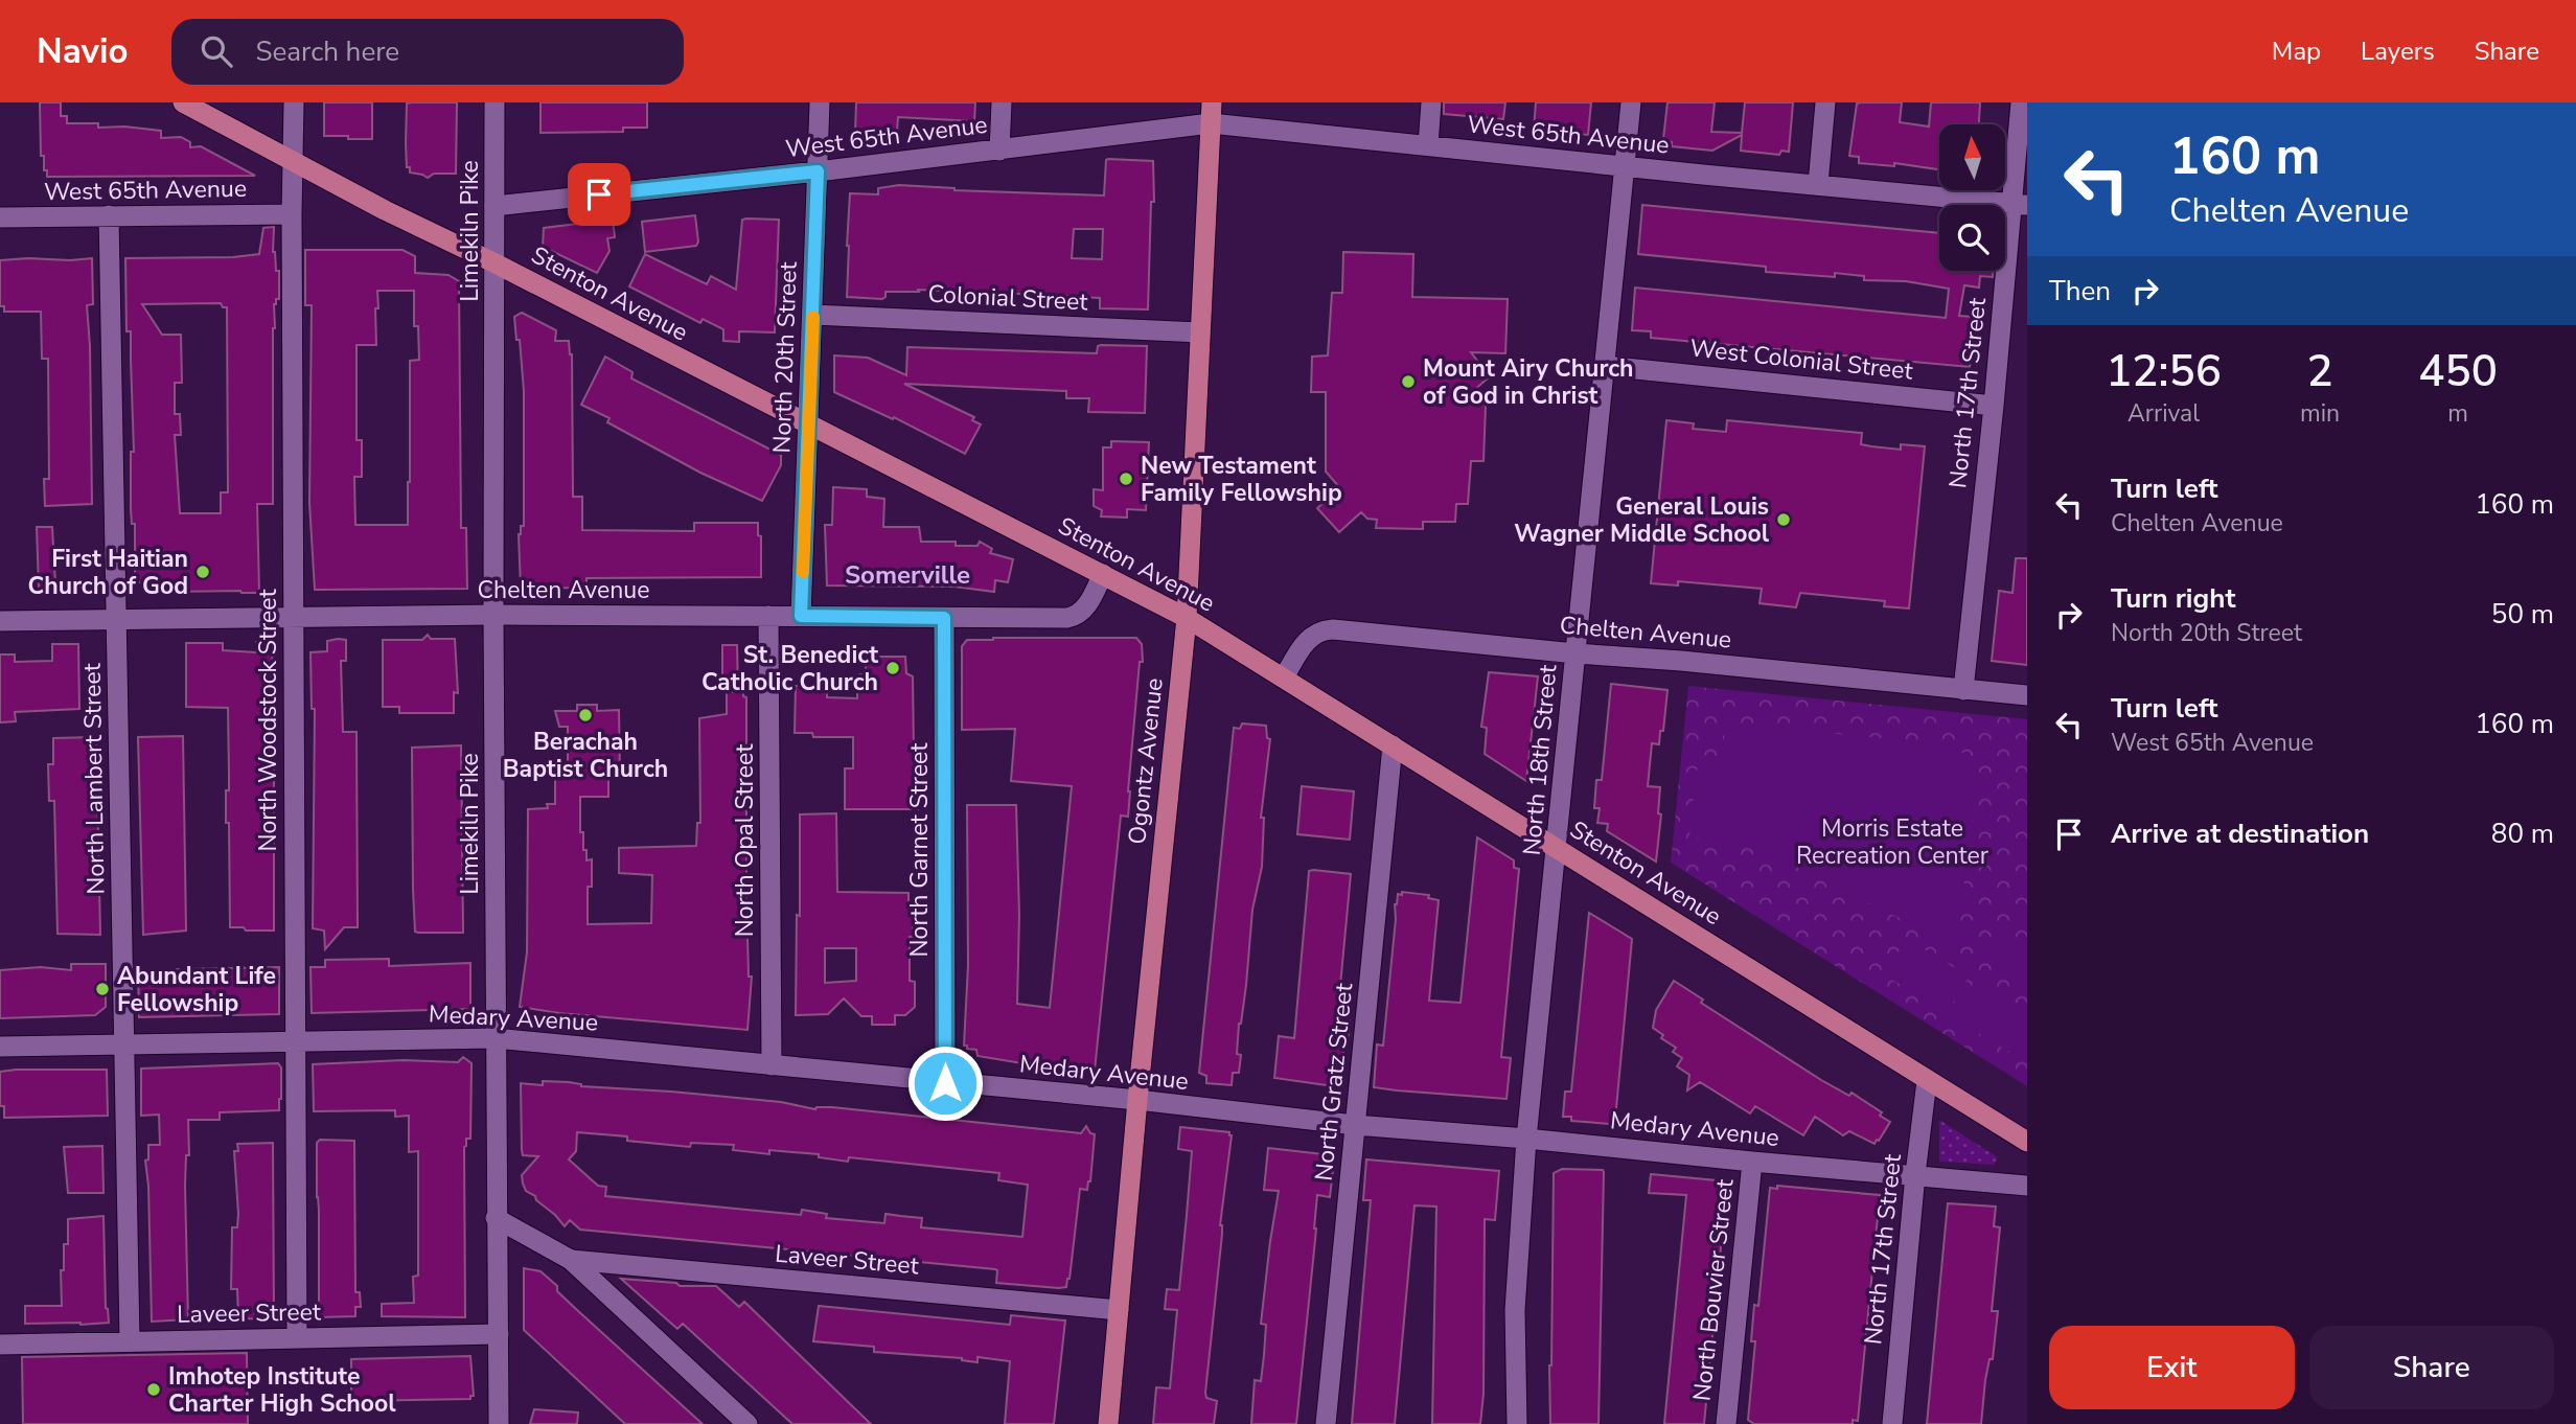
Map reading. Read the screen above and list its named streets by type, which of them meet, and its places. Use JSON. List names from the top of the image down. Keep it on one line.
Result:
{"streets":{"main road":["Stenton Avenue","Ogontz Avenue"],"street":["West 65th Avenue","Limekiln Pike","Colonial Street","North 20th Street","West Colonial Street","North 17th Street","Chelten Avenue","North Woodstock Street","North 18th Street","North Lambert Street","North Opal Street","North Garnet Street","Medary Avenue","North Gratz Street","Laveer Street","North Bouvier Street"]},"crossings":[["West 65th Avenue","Limekiln Pike"],["West 65th Avenue","North 20th Street"],["West 65th Avenue","North 17th Street"],["West 65th Avenue","North Woodstock Street"],["West 65th Avenue","North 18th Street"],["West 65th Avenue","Ogontz Avenue"],["West 65th Avenue","North Lambert Street"],["Limekiln Pike","Stenton Avenue"],["Limekiln Pike","Chelten Avenue"],["Limekiln Pike","Medary Avenue"],["Stenton Avenue","North 20th Street"],["Stenton Avenue","North 17th Street"],["Stenton Avenue","Chelten Avenue"],["Stenton Avenue","North Woodstock Street"],["Stenton Avenue","North 18th Street"],["Stenton Avenue","Ogontz Avenue"],["Stenton Avenue","North Gratz Street"],["Colonial Street","North 20th Street"],["Colonial Street","Ogontz Avenue"],["North 20th Street","Chelten Avenue"],["West Colonial Street","North 17th Street"],["West Colonial Street","North 18th Street"],["North 17th Street","Chelten Avenue"],["North 17th Street","Medary Avenue"],["Chelten Avenue","North Woodstock Street"],["Chelten Avenue","North 18th Street"],["Chelten Avenue","North Lambert Street"],["Chelten Avenue","North Opal Street"],["Chelten Avenue","North Garnet Street"],["North Woodstock Street","Medary Avenue"],["North Woodstock Street","Laveer Street"],["North 18th Street","Medary Avenue"],["Ogontz Avenue","Medary Avenue"],["Ogontz Avenue","Laveer Street"],["North Lambert Street","Medary Avenue"],["North Lambert Street","Laveer Street"],["North Opal Street","Medary Avenue"],["North Garnet Street","Medary Avenue"],["Medary Avenue","North Gratz Street"],["Medary Avenue","North Bouvier Street"]],"districts":["Somerville"],"parks":["Morris Estate Recreation Center"],"places":["Mount Airy Church of God in Christ","New Testament Family Fellowship","General Louis Wagner Middle School","First Haitian Church of God","St. Benedict Catholic Church","Berachah Baptist Church","Abundant Life Fellowship","Imhotep Institute Charter High School"],"north":"top","page":{"header":"Navio","search":"Search here","nav":["Map","Layers","Share"],"turn":["160 m","Chelten Avenue"],"then":"Then","eta":["12:56","Arrival","2","min","450","m"],"list":[{"name":"Turn left","note":"Chelten Avenue","value":"160 m"},{"name":"Turn right","note":"North 20th Street","value":"50 m"},{"name":"Turn left","note":"West 65th Avenue","value":"160 m"},{"name":"Arrive at destination","value":"80 m"}],"buttons":["Exit","Share"]}}
